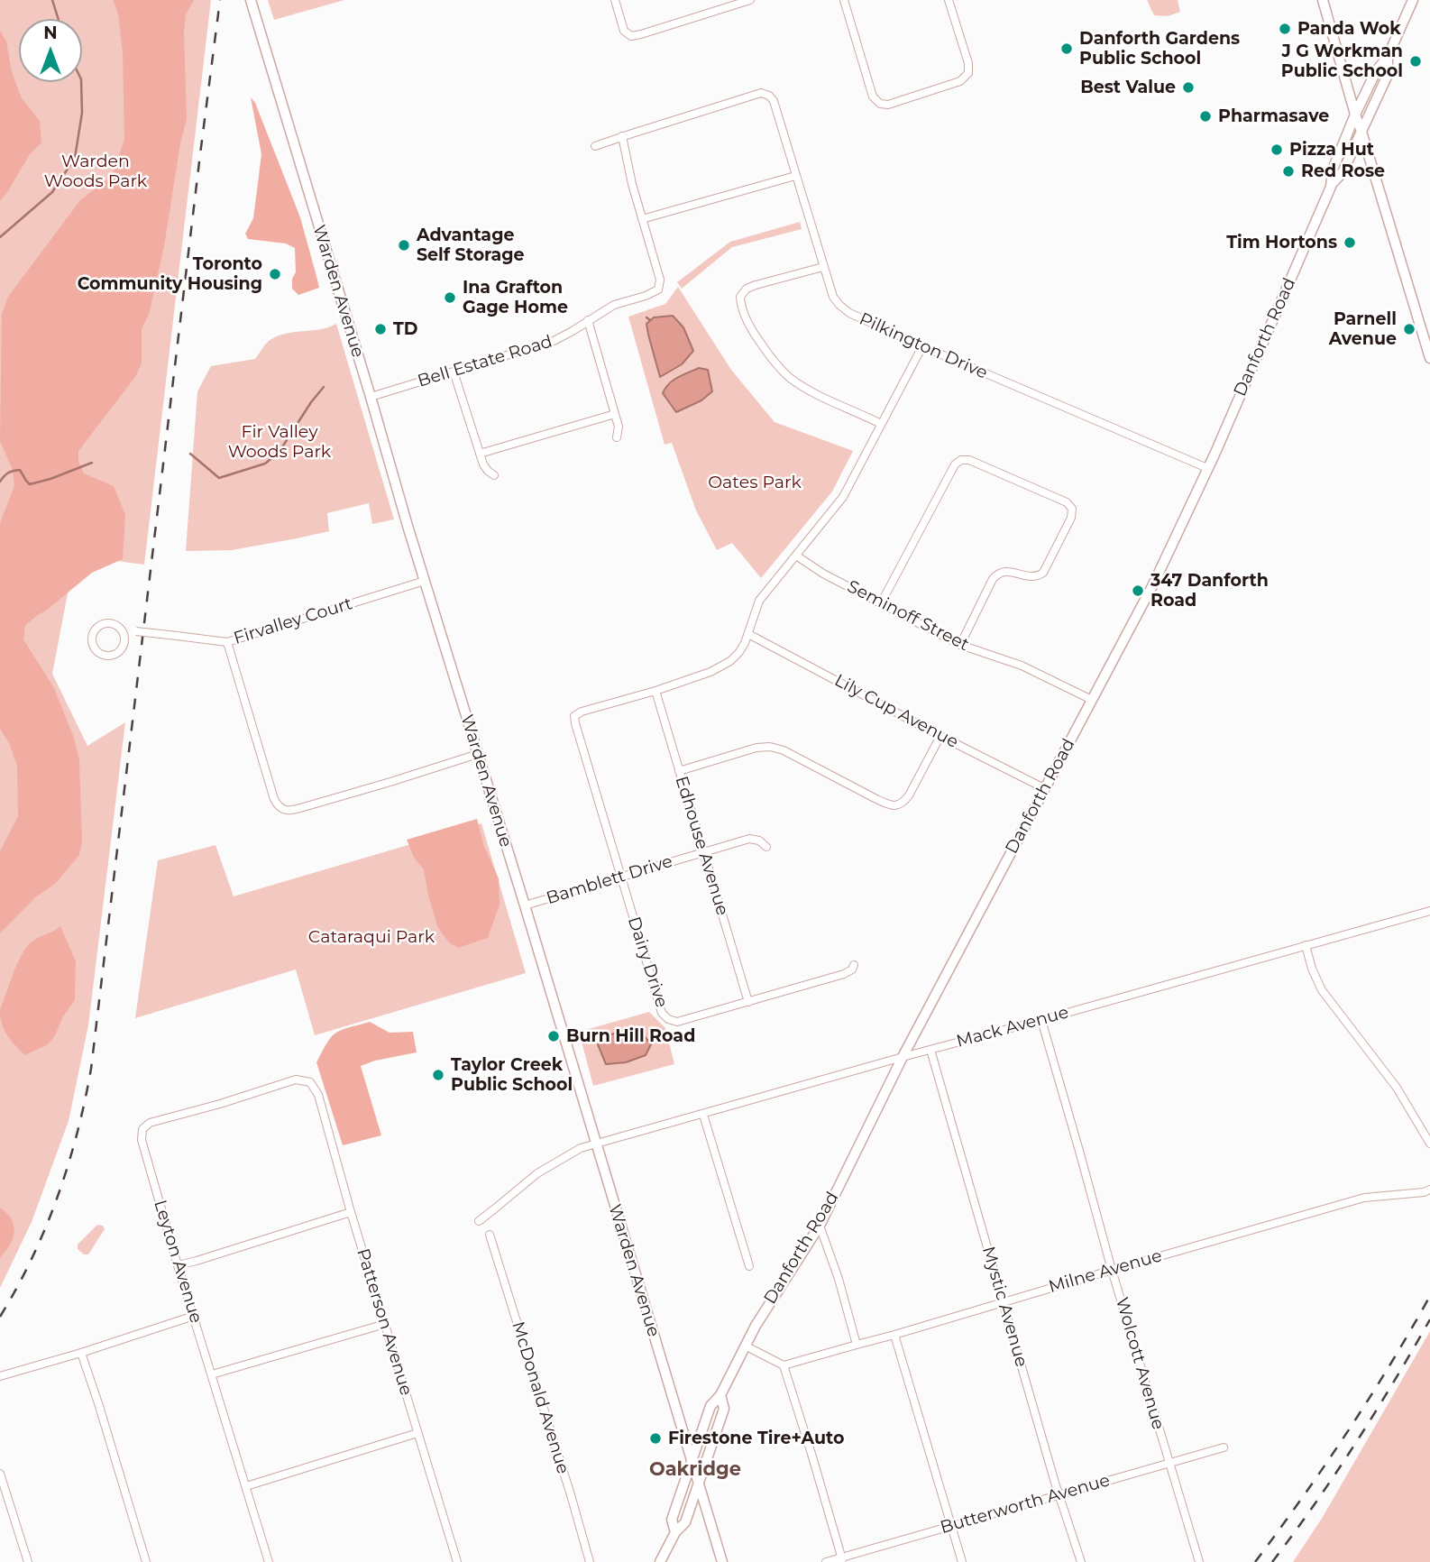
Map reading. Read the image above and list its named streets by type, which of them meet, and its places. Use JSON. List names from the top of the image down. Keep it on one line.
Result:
{"streets":{"main road":["Warden Avenue","Danforth Road"],"street":["Pilkington Drive","Bell Estate Road","Seminoff Street","Firvalley Court","Lily Cup Avenue","Edhouse Avenue","Bamblett Drive","Dairy Drive","Mack Avenue","Leyton Avenue","Milne Avenue","Mystic Avenue","Patterson Avenue","Wolcott Avenue","McDonald Avenue","Butterworth Avenue"]},"crossings":[["Warden Avenue","Danforth Road"],["Warden Avenue","Bell Estate Road"],["Warden Avenue","Firvalley Court"],["Warden Avenue","Bamblett Drive"],["Warden Avenue","Mack Avenue"],["Danforth Road","Pilkington Drive"],["Danforth Road","Seminoff Street"],["Danforth Road","Lily Cup Avenue"],["Danforth Road","Mack Avenue"],["Pilkington Drive","Bell Estate Road"],["Edhouse Avenue","Bamblett Drive"],["Edhouse Avenue","Dairy Drive"],["Bamblett Drive","Dairy Drive"],["Mack Avenue","Mystic Avenue"],["Mack Avenue","Wolcott Avenue"],["Leyton Avenue","Patterson Avenue"],["Milne Avenue","Mystic Avenue"],["Milne Avenue","Wolcott Avenue"],["Mystic Avenue","Butterworth Avenue"],["Wolcott Avenue","Butterworth Avenue"]],"districts":["Oakridge"],"parks":["Warden Woods Park","Fir Valley Woods Park","Oates Park","Cataraqui Park"],"places":["Panda Wok","Danforth Gardens Public School","J G Workman Public School","Best Value","Pharmasave","Pizza Hut","Red Rose","Tim Hortons","Advantage Self Storage","Toronto Community Housing","Ina Grafton Gage Home","TD","Parnell Avenue","347 Danforth Road","Burn Hill Road","Taylor Creek Public School","Firestone Tire+Auto"],"north":"top"}
